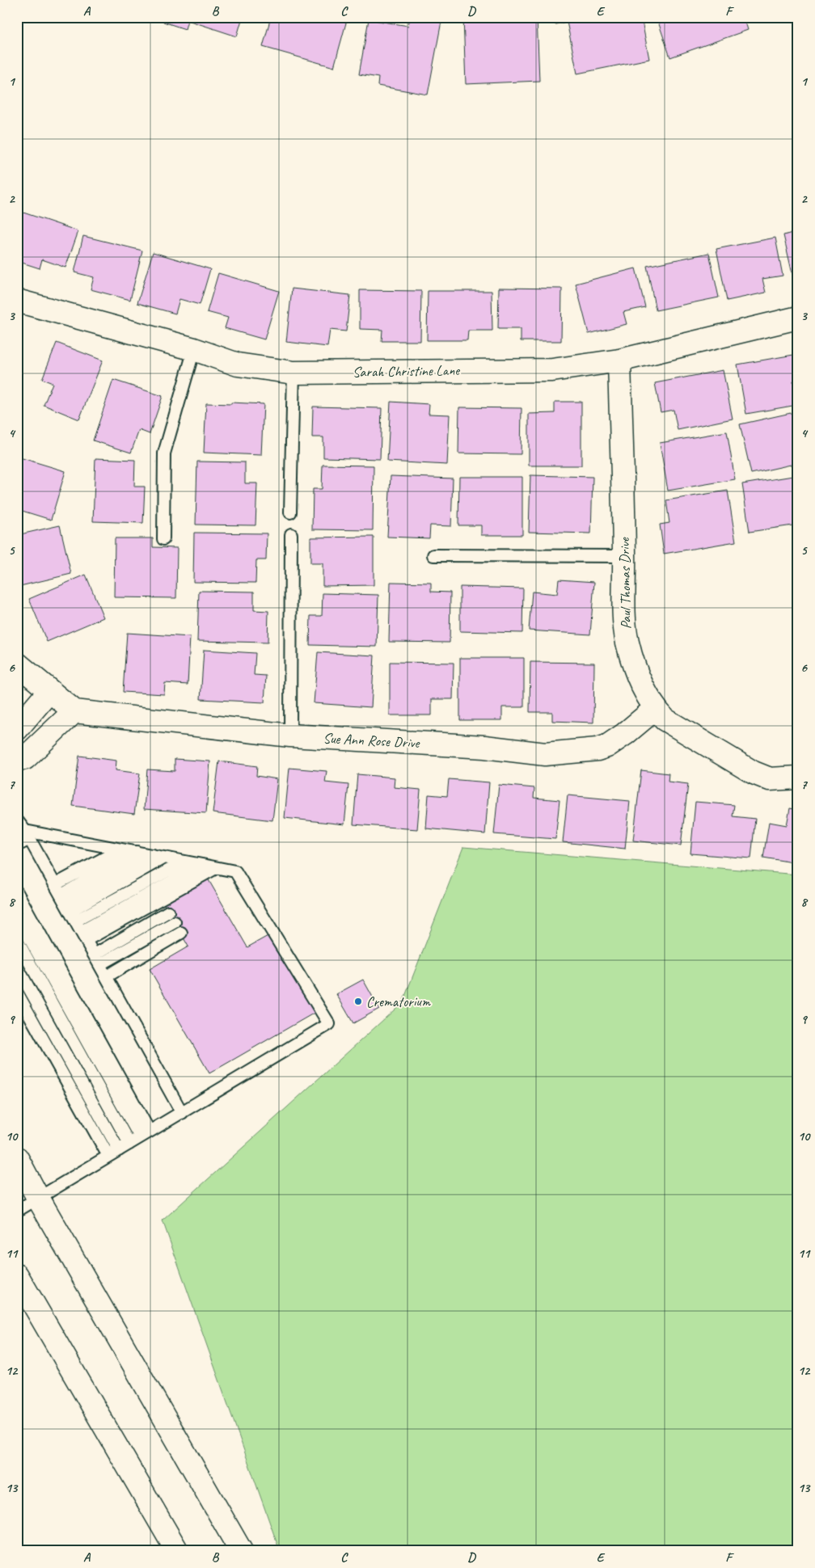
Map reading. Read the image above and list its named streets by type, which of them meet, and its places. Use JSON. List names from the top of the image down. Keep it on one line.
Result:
{"streets":{"street":["Sarah Christine Lane","Paul Thomas Drive","Sue Ann Rose Drive"]},"crossings":[["Sarah Christine Lane","Paul Thomas Drive"],["Paul Thomas Drive","Sue Ann Rose Drive"]],"places":["Crematorium"],"grid":{"columns":["A","B","C","D","E","F"],"rows":["1","2","3","4","5","6","7","8","9","10","11","12","13"]}}
